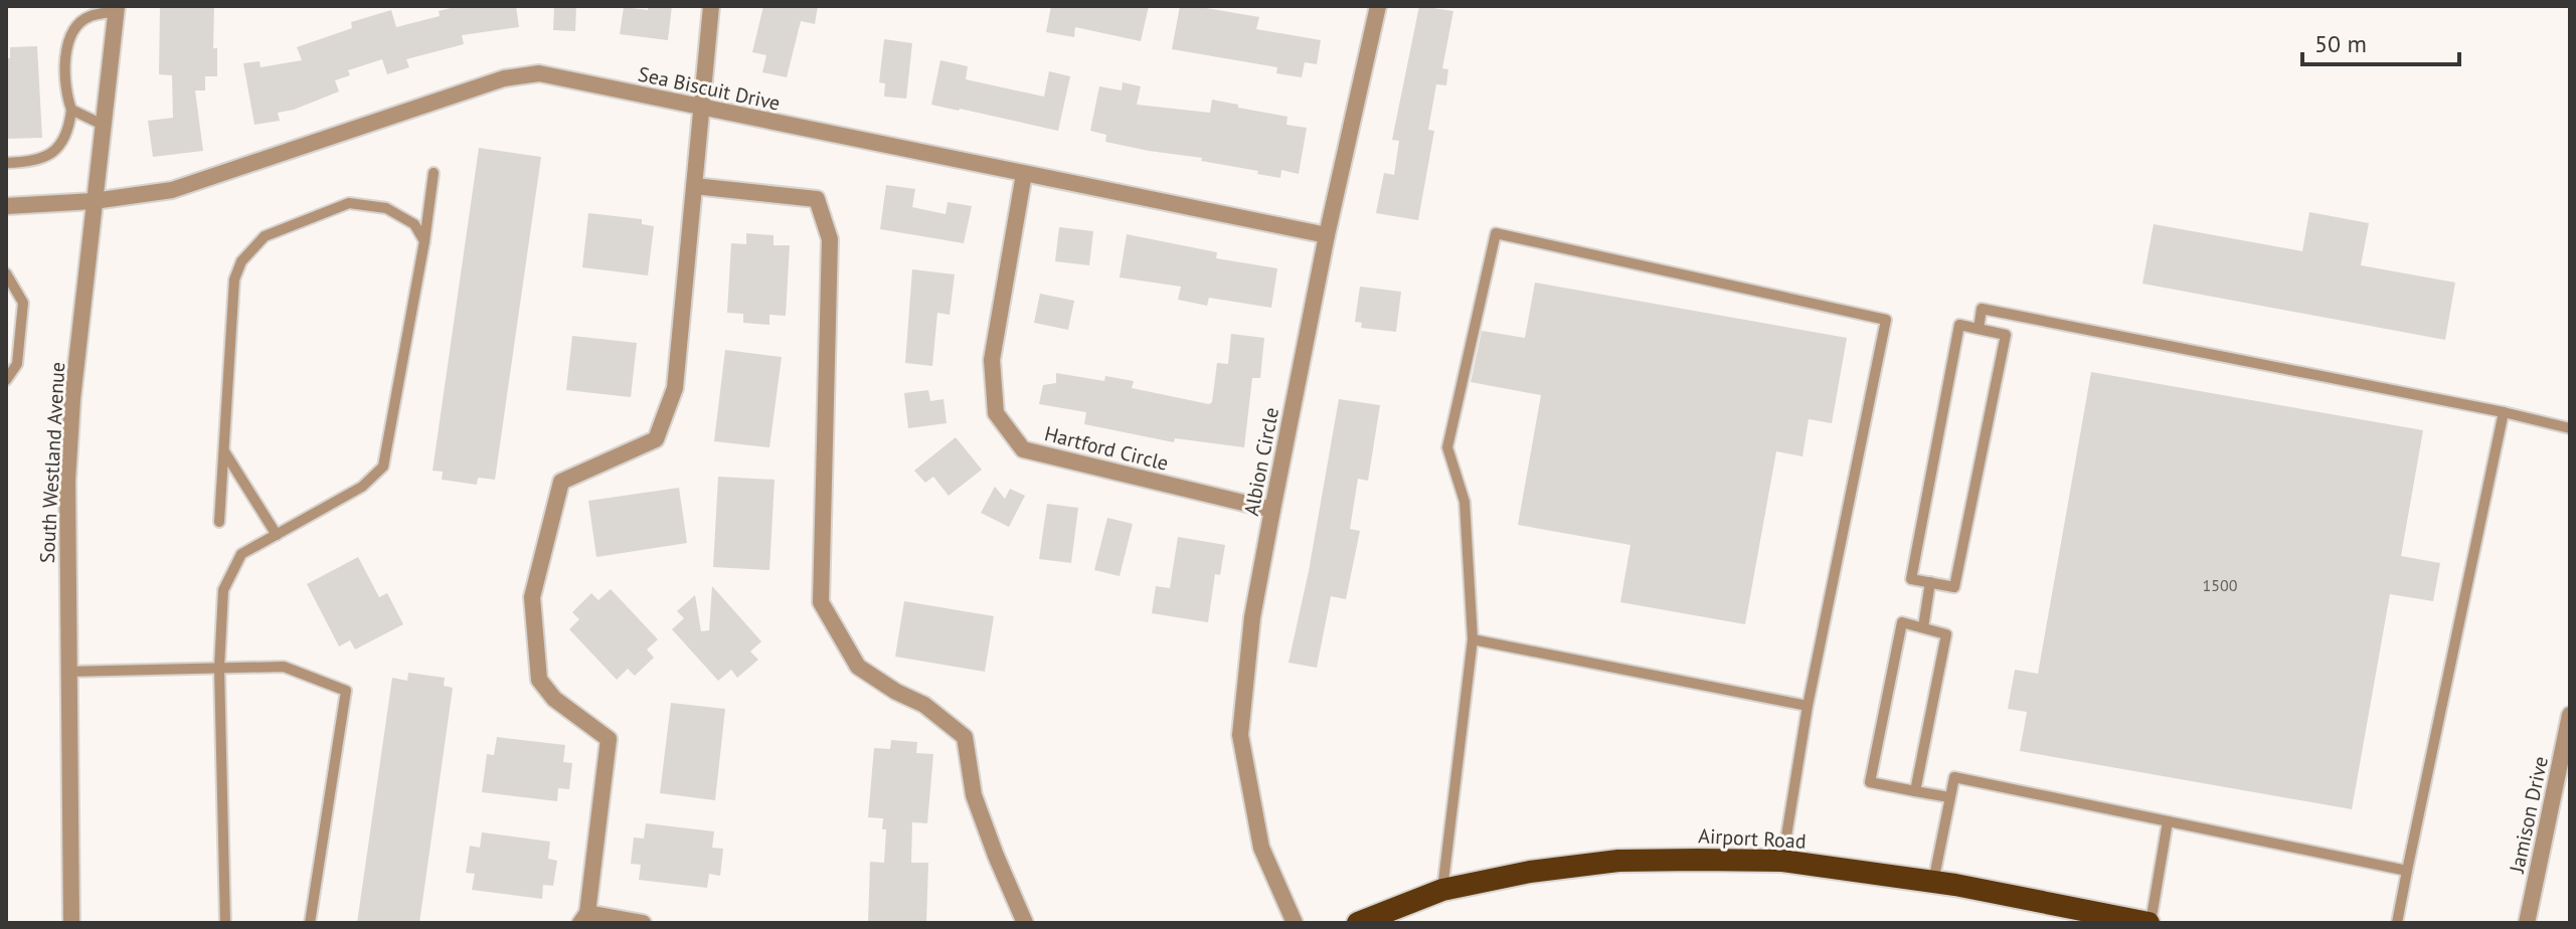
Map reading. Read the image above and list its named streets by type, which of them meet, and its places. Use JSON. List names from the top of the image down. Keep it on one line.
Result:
{"streets":{"highway":["Airport Road"],"street":["Sea Biscuit Drive","Hartford Circle","Albion Circle","South Westland Avenue","Jamison Drive"]},"crossings":[["Sea Biscuit Drive","Hartford Circle"],["Sea Biscuit Drive","Albion Circle"],["Sea Biscuit Drive","South Westland Avenue"],["Hartford Circle","Albion Circle"]],"house_numbers":["1500"],"scale_bar":"50 m"}
